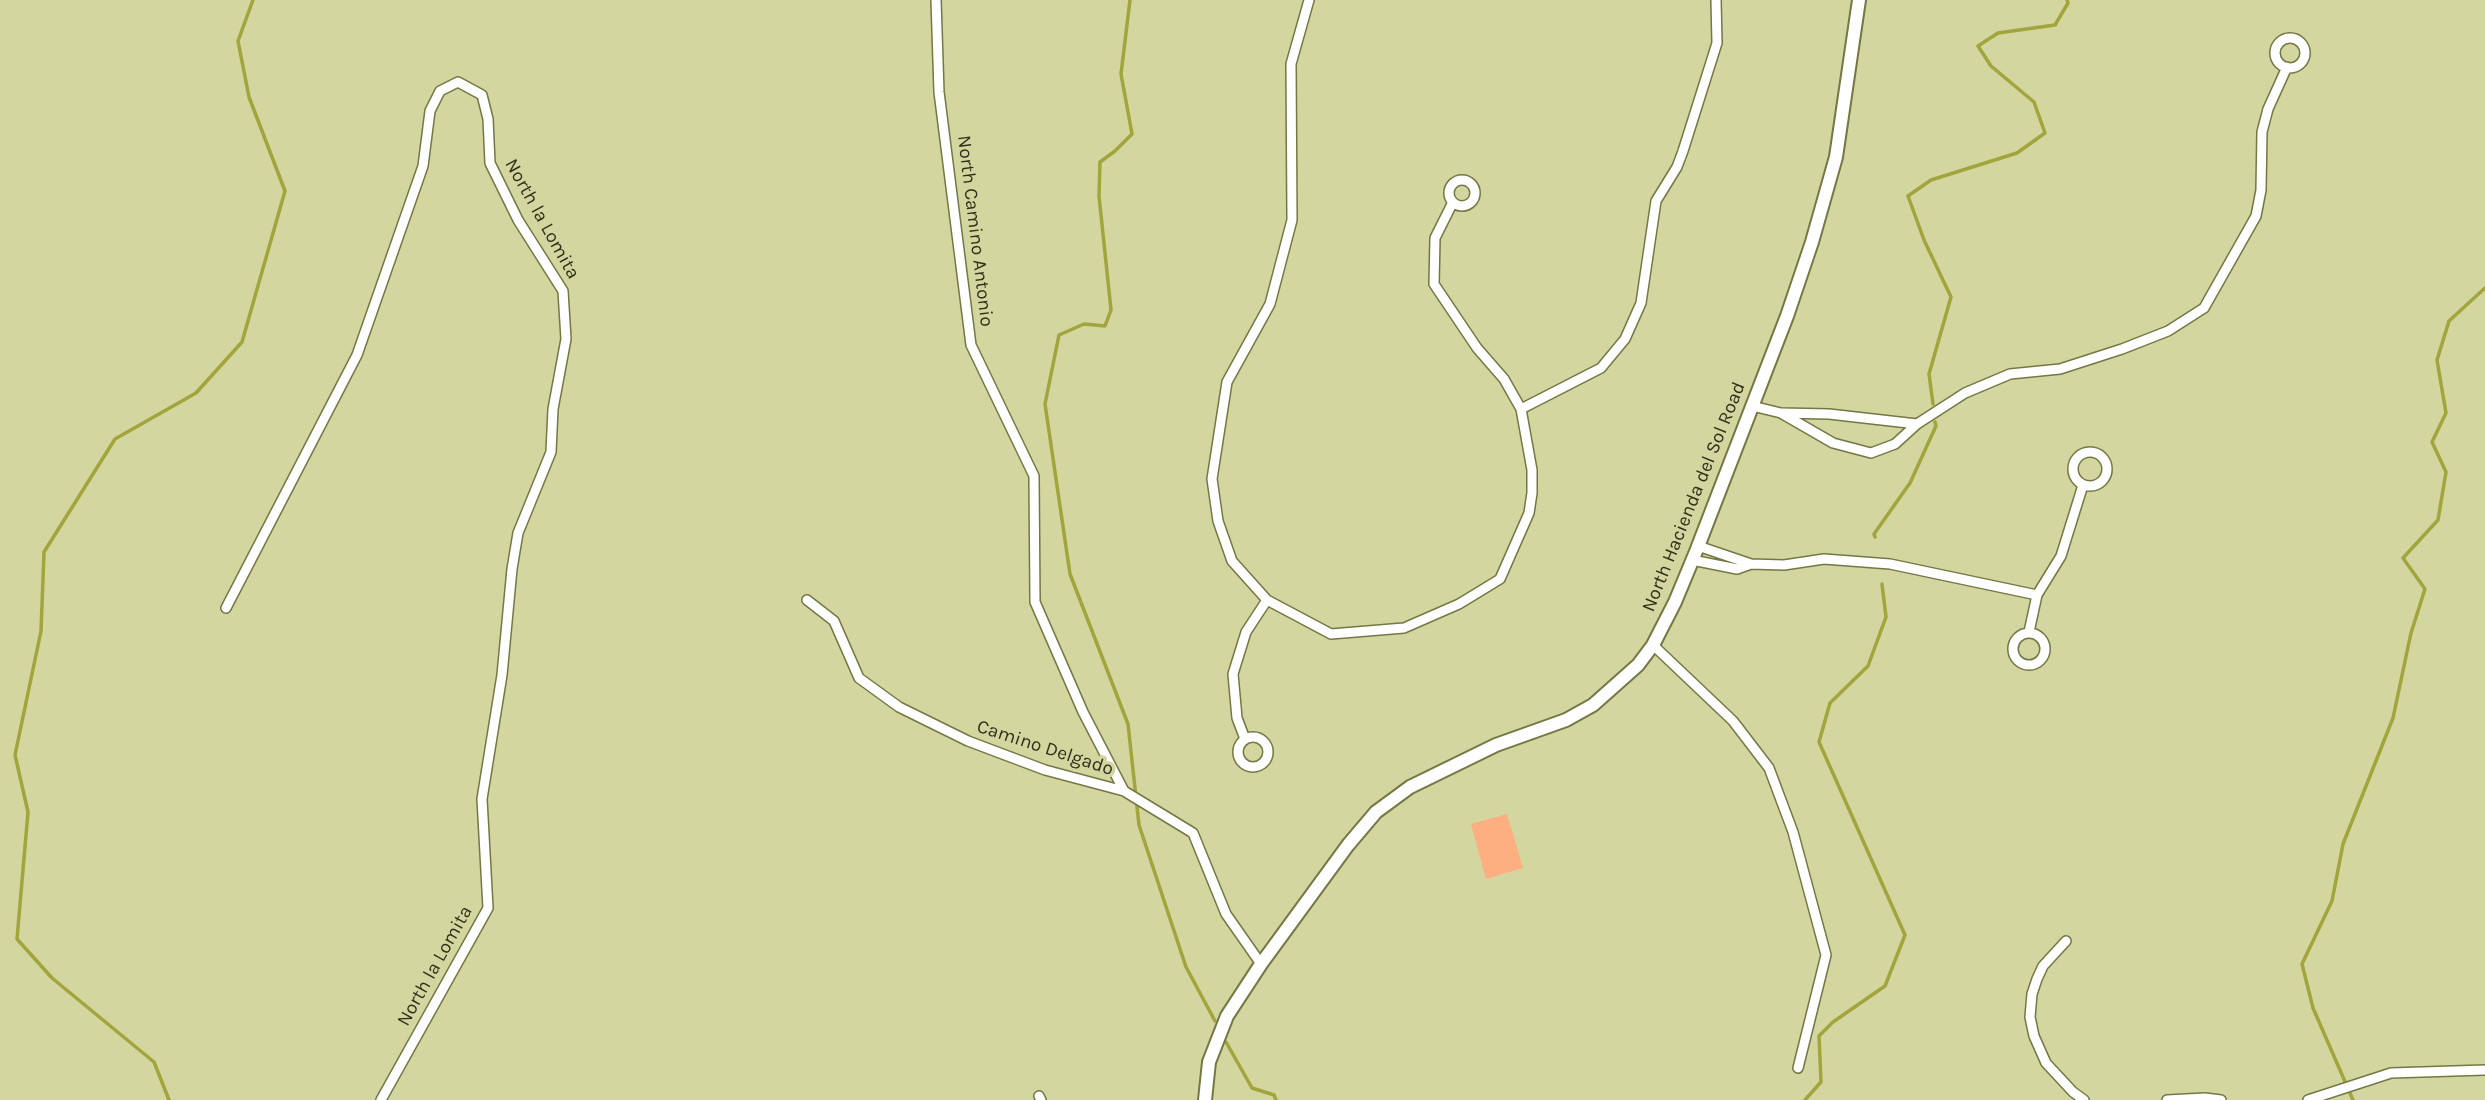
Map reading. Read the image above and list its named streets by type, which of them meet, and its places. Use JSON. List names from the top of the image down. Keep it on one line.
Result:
{"streets":{"street":["North la Lomita","North Camino Antonio","North Hacienda del Sol Road","Camino Delgado"]},"crossings":[["North Camino Antonio","Camino Delgado"]]}
